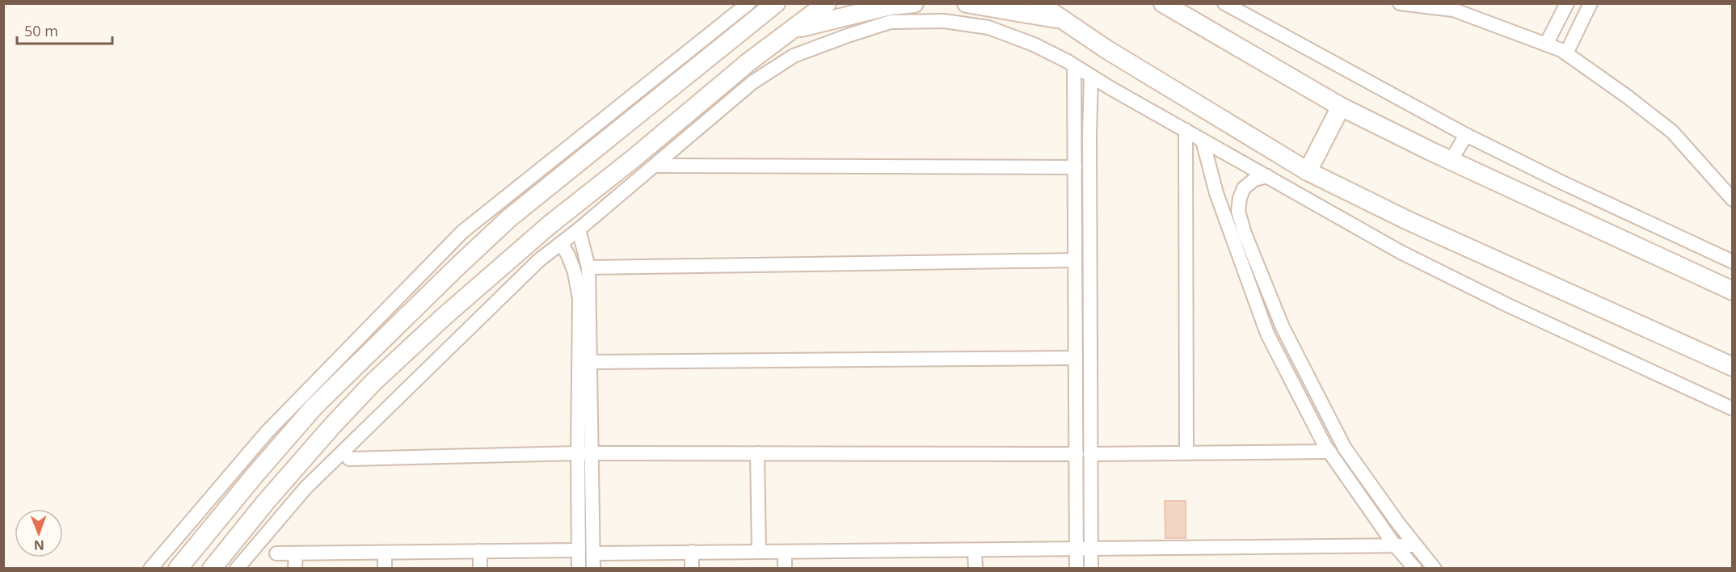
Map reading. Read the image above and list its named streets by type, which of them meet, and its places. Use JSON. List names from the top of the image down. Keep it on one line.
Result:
{"scale_bar":"50 m","north":"bottom"}
